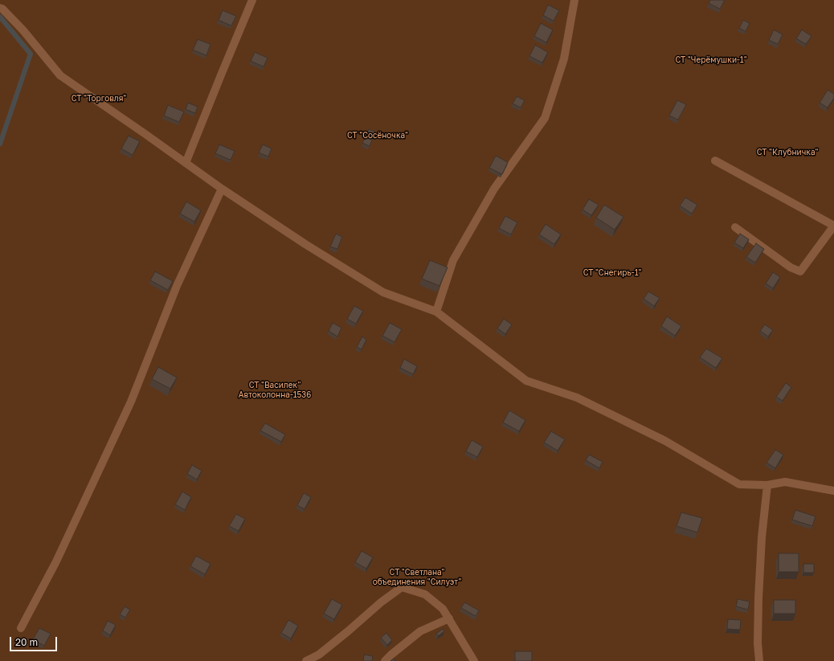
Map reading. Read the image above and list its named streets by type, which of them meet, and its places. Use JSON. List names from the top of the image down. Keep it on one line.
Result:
{"parks":["СТ \"Черёмушки-1\"","СТ \"Торговля\"","СТ \"Сосёночка\"","СТ \"Клубничка\"","СТ \"Снегирь-1\"","СТ \"Василек\" Автоколонна-1536","СТ \"Светлана\" объединения \"Силуэт\""],"scale_bar":"20 m"}
